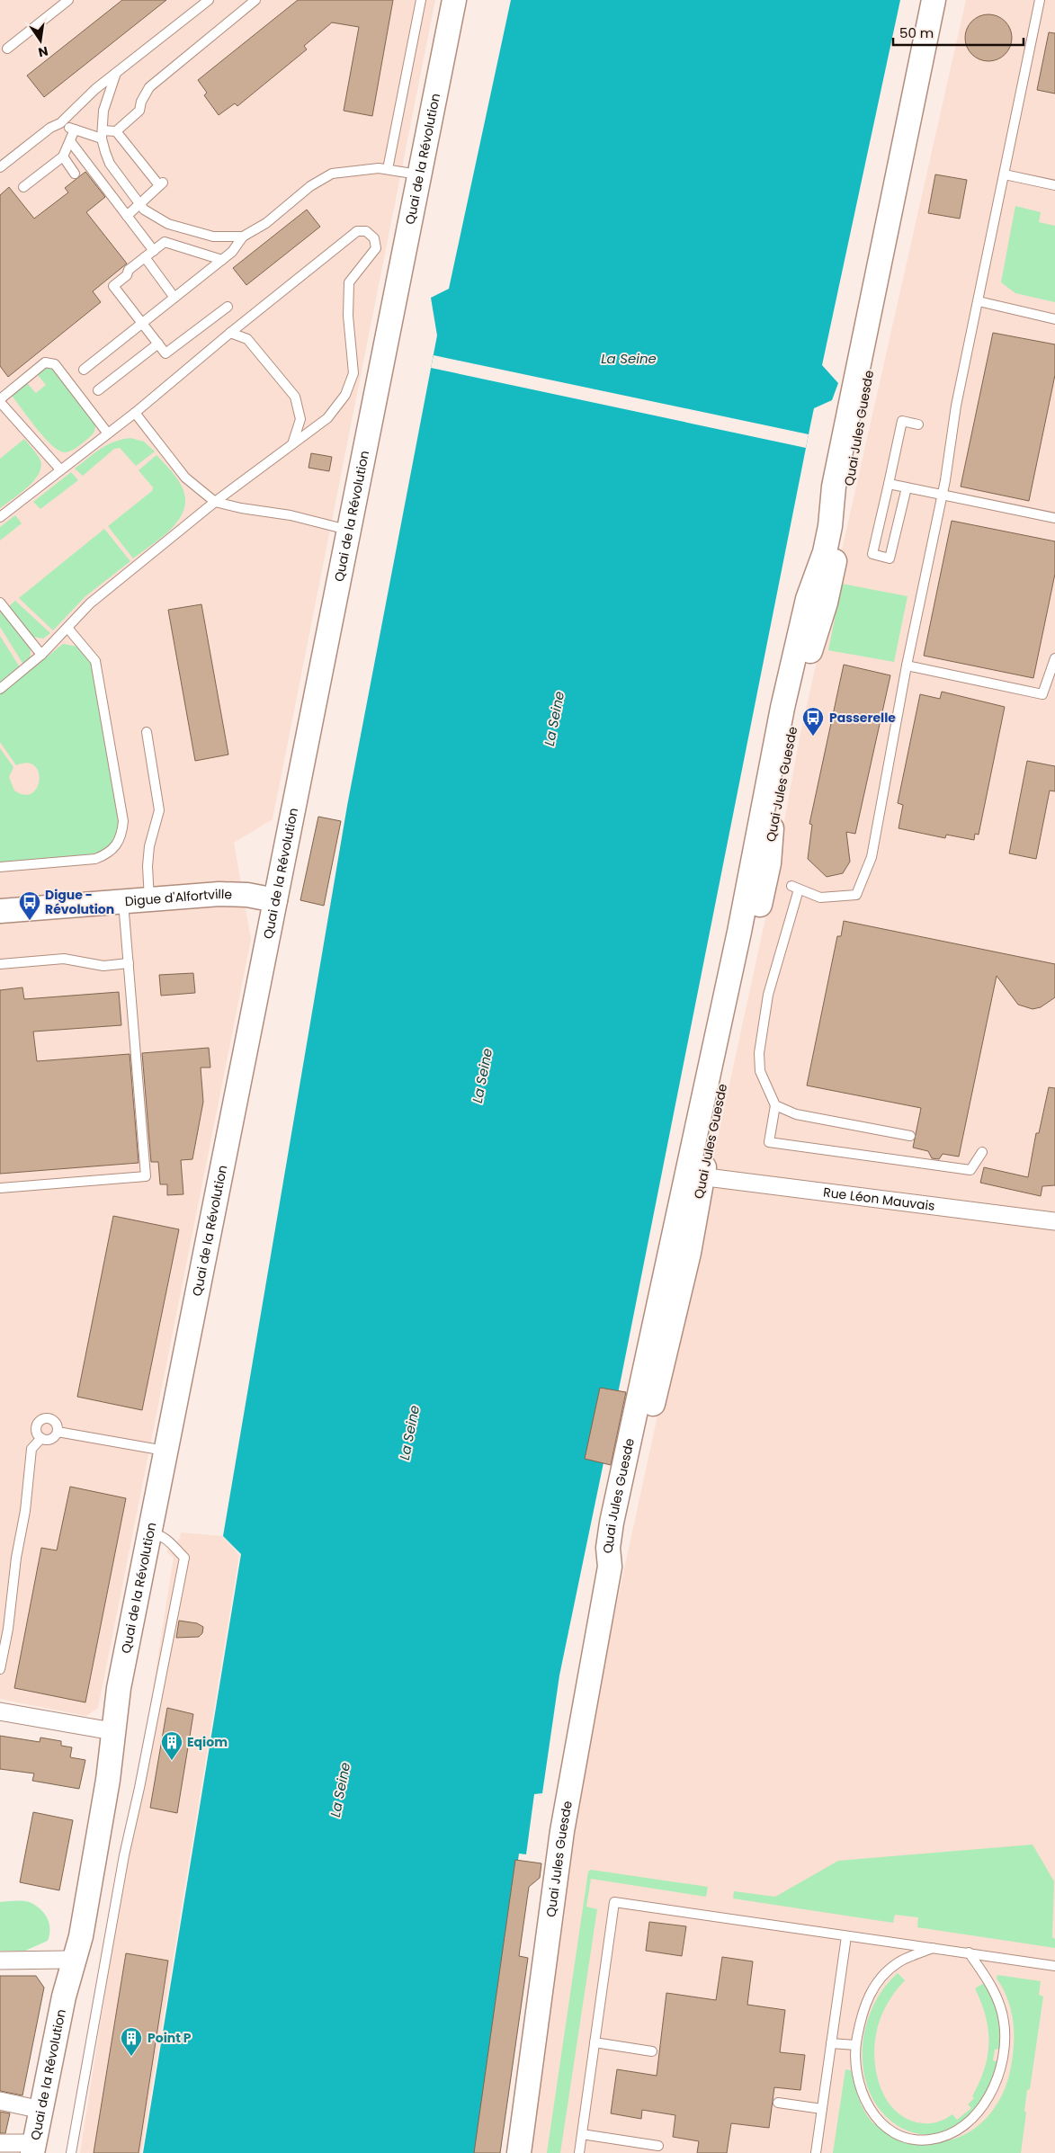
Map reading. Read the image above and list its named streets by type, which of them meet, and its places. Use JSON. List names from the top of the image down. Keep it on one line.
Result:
{"streets":{"main road":["Quai de la Révolution","Quai Jules Guesde","Digue d'Alfortville"],"street":["Rue Léon Mauvais"]},"crossings":[["Quai de la Révolution","Digue d'Alfortville"],["Quai Jules Guesde","Rue Léon Mauvais"]],"water":["La Seine"],"places":{"bus stop":["Passerelle","Digue - Révolution"],"building":["Eqiom","Point P"]},"scale_bar":"50 m","north":"bottom"}
